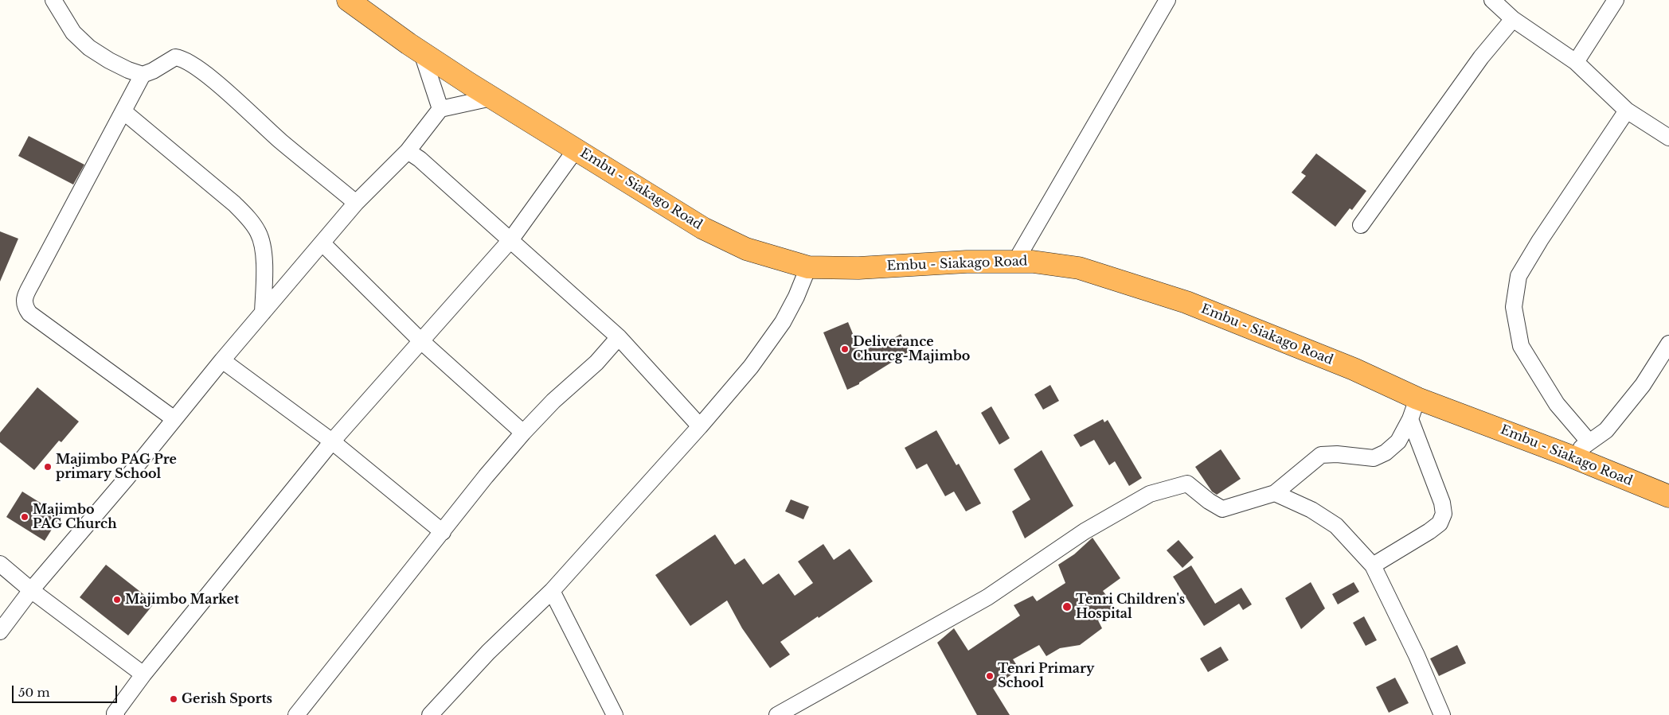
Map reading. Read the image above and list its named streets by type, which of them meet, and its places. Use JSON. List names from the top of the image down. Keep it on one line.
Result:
{"streets":{"highway":["Embu - Siakago Road"]},"places":["Deliverance Churcg-Majimbo","Majimbo PAG Pre primary School","Majimbo PAG Church","Majimbo Market","Tenri Children's Hospital","Tenri Primary School","Gerish Sports"],"scale_bar":"50 m"}
